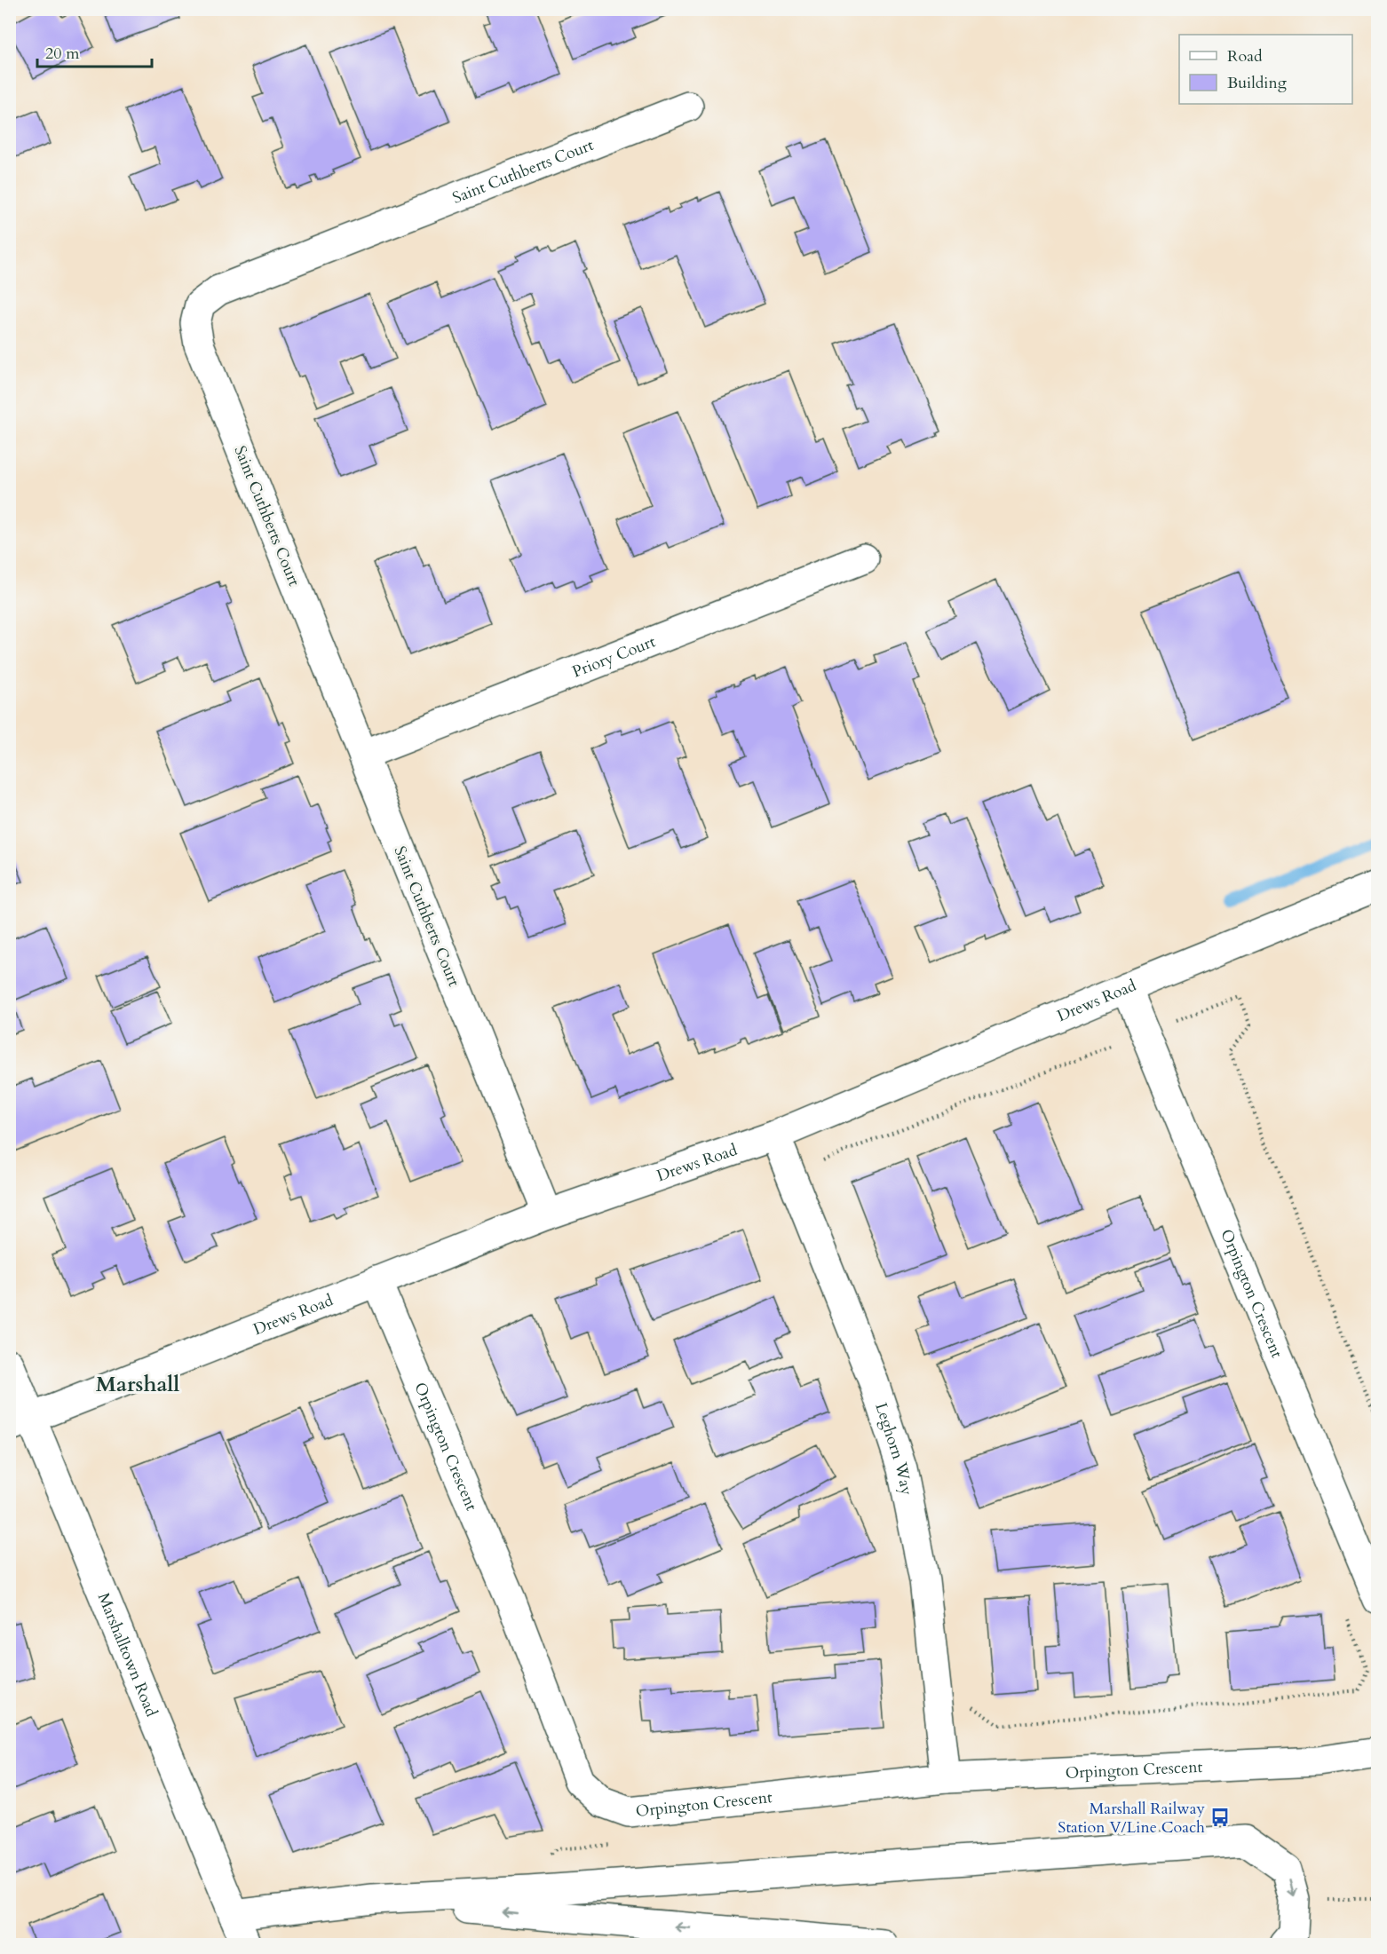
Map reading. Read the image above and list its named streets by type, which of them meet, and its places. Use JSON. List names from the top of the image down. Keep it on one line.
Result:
{"streets":{"street":["Saint Cuthberts Court","Priory Court","Drews Road","Orpington Crescent","Leghorn Way","Marshalltown Road"]},"crossings":[["Saint Cuthberts Court","Priory Court"],["Saint Cuthberts Court","Drews Road"],["Drews Road","Orpington Crescent"],["Drews Road","Leghorn Way"],["Drews Road","Marshalltown Road"],["Orpington Crescent","Leghorn Way"]],"districts":["Marshall"],"places":{"bus stop":["Marshall Railway Station V/Line Coach"]},"legend":["Road","Building"],"scale_bar":"20 m"}
